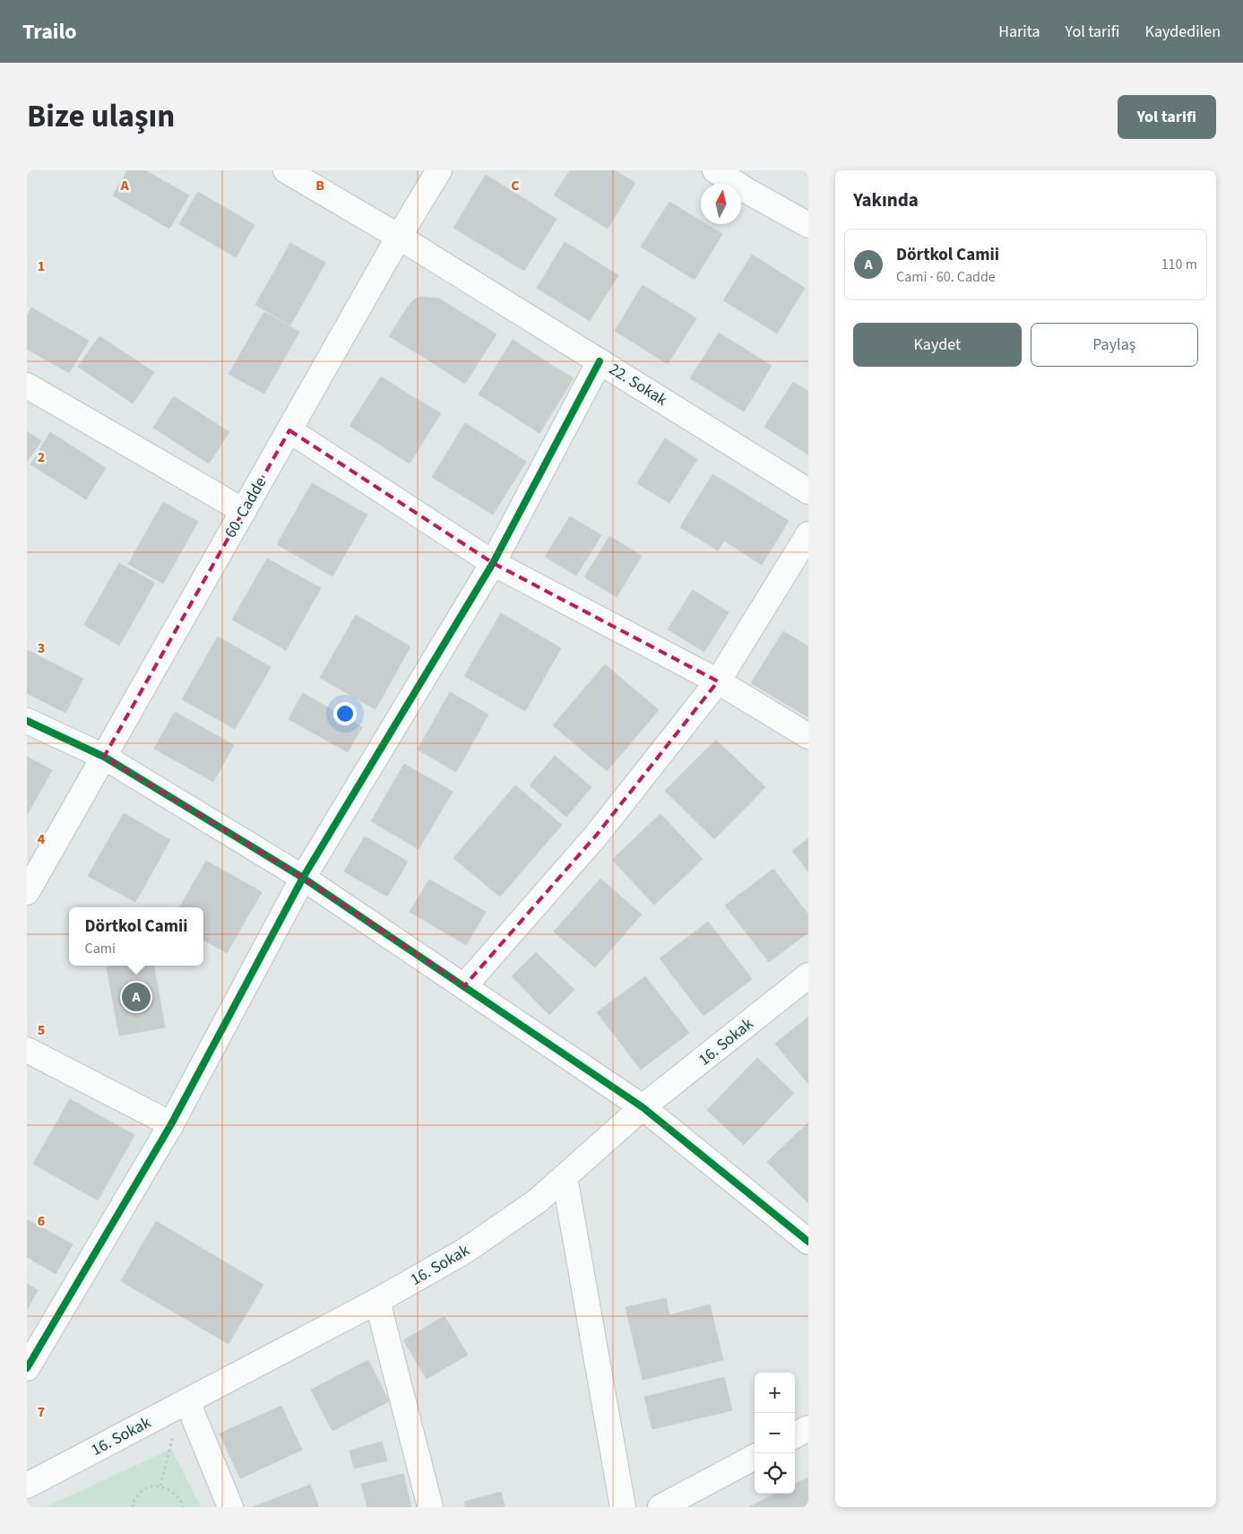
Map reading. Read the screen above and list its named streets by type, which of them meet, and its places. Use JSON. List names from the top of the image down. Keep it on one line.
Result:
{"streets":{"street":["22. Sokak","60. Cadde","16. Sokak"]},"crossings":[["22. Sokak","60. Cadde"]],"north":"top","page":{"header":"Trailo","nav":["Harita","Yol tarifi","Kaydedilen"],"title":"Bize ulaşın","buttons":["Yol tarifi",["Kaydet","Paylaş"]],"heading":"Yakında","list":[{"mark":"A","name":"Dörtkol Camii","note":"Cami · 60. Cadde","value":"110 m"}],"popup":["Dörtkol Camii","Cami"],"pins":"A","map_buttons":["+","−"]},"grid":{"columns":["A","B","C"],"rows":["1","2","3","4","5","6","7"]}}
